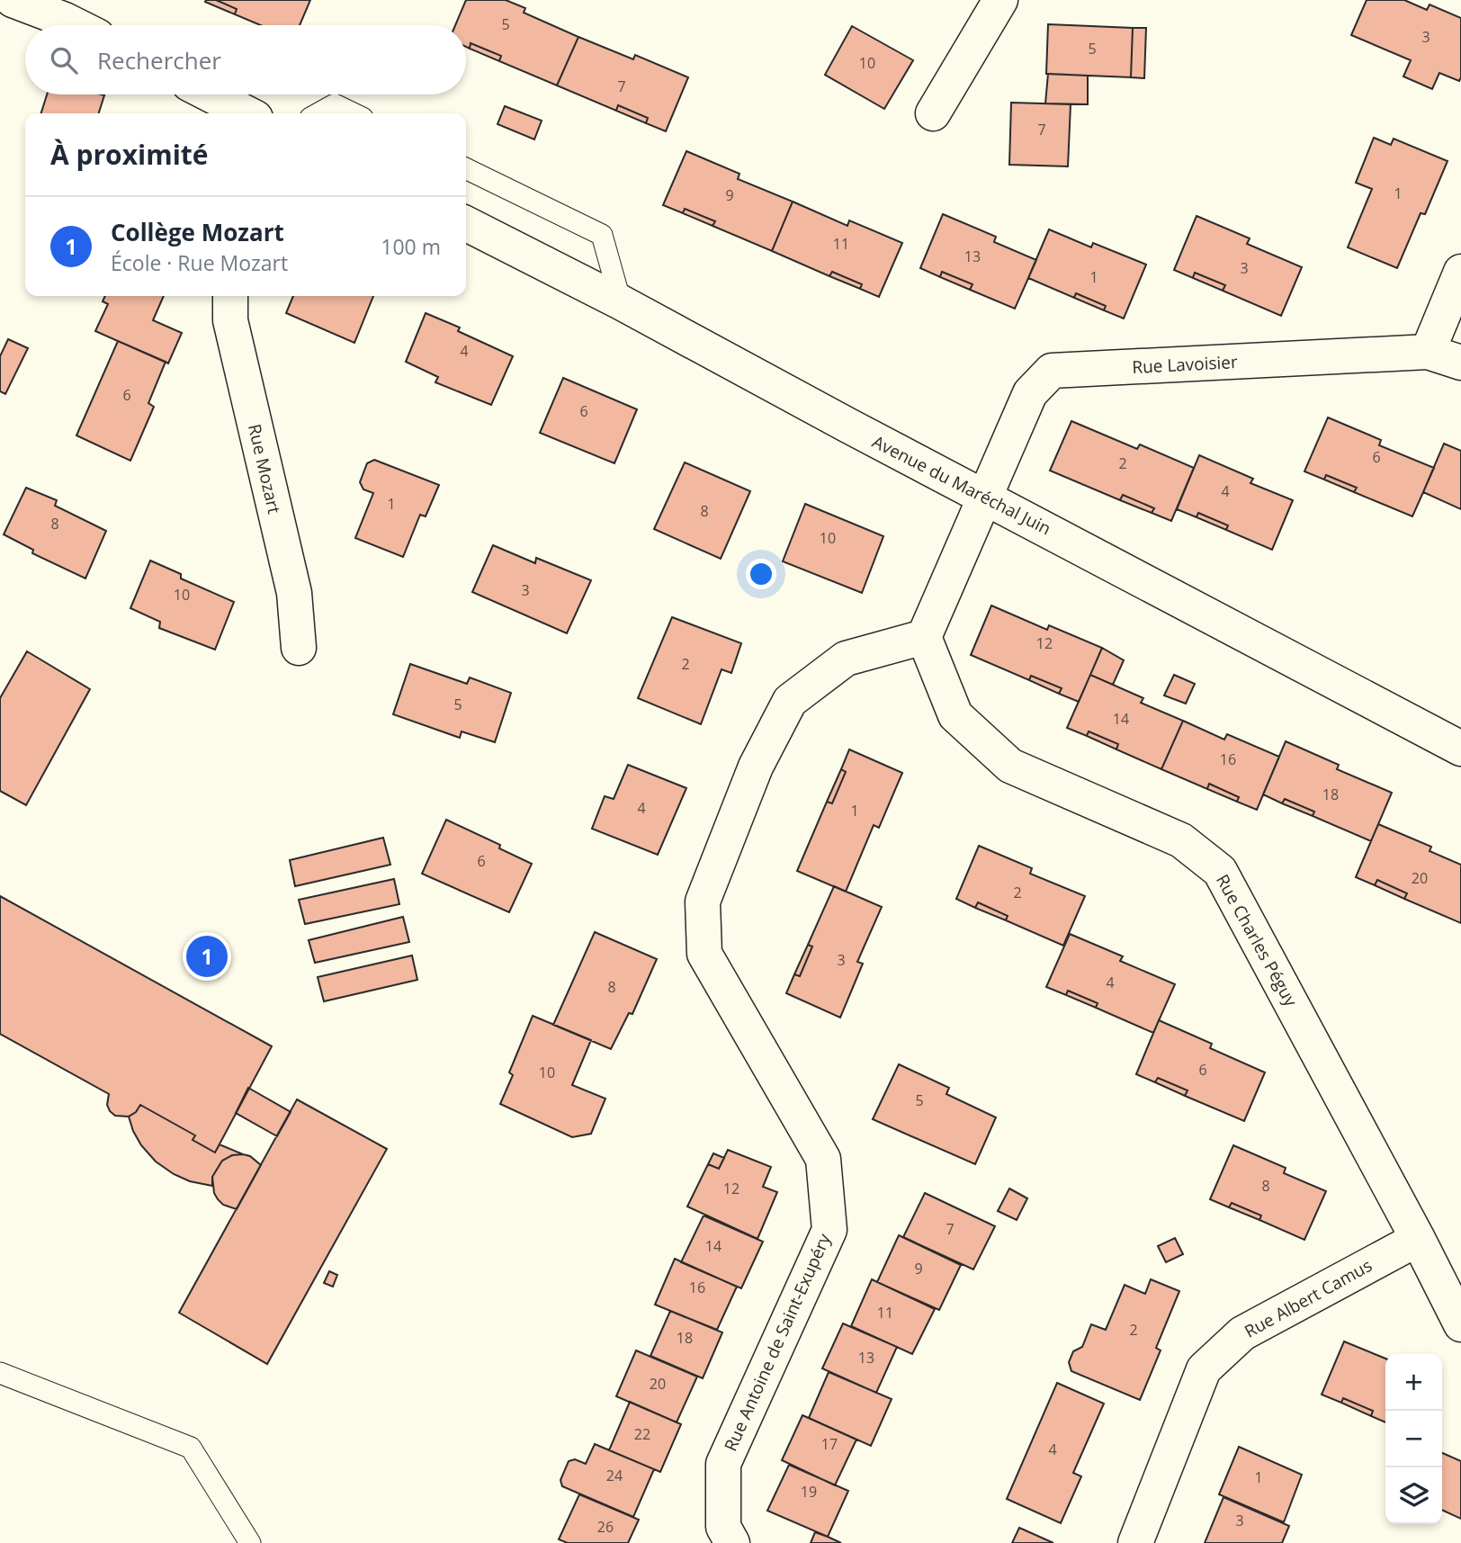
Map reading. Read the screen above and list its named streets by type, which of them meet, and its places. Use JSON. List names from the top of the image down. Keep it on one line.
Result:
{"streets":{"street":["Rue Lavoisier","Rue Mozart","Avenue du Maréchal Juin","Rue Charles Péguy","Rue Albert Camus","Rue Antoine de Saint-Exupéry"]},"crossings":[["Rue Lavoisier","Avenue du Maréchal Juin"],["Rue Charles Péguy","Rue Albert Camus"],["Rue Charles Péguy","Rue Antoine de Saint-Exupéry"]],"house_numbers":["5","3","5","10","7","7","1","9","11","13","3","1","4","6","6","6","2","4","1","8","8","10","3","10","12","2","5","14","16","18","4","1","6","20","2","3","4","8","6","10","5","8","12","7","14","9","16","11","2","18","13","20","22","17","4","24","1","19","3","26"],"page":{"search":"Rechercher","heading":"À proximité","list":[{"mark":"1","name":"Collège Mozart","note":"École · Rue Mozart","value":"100 m"}],"pins":"1","map_buttons":["+","−"]}}
